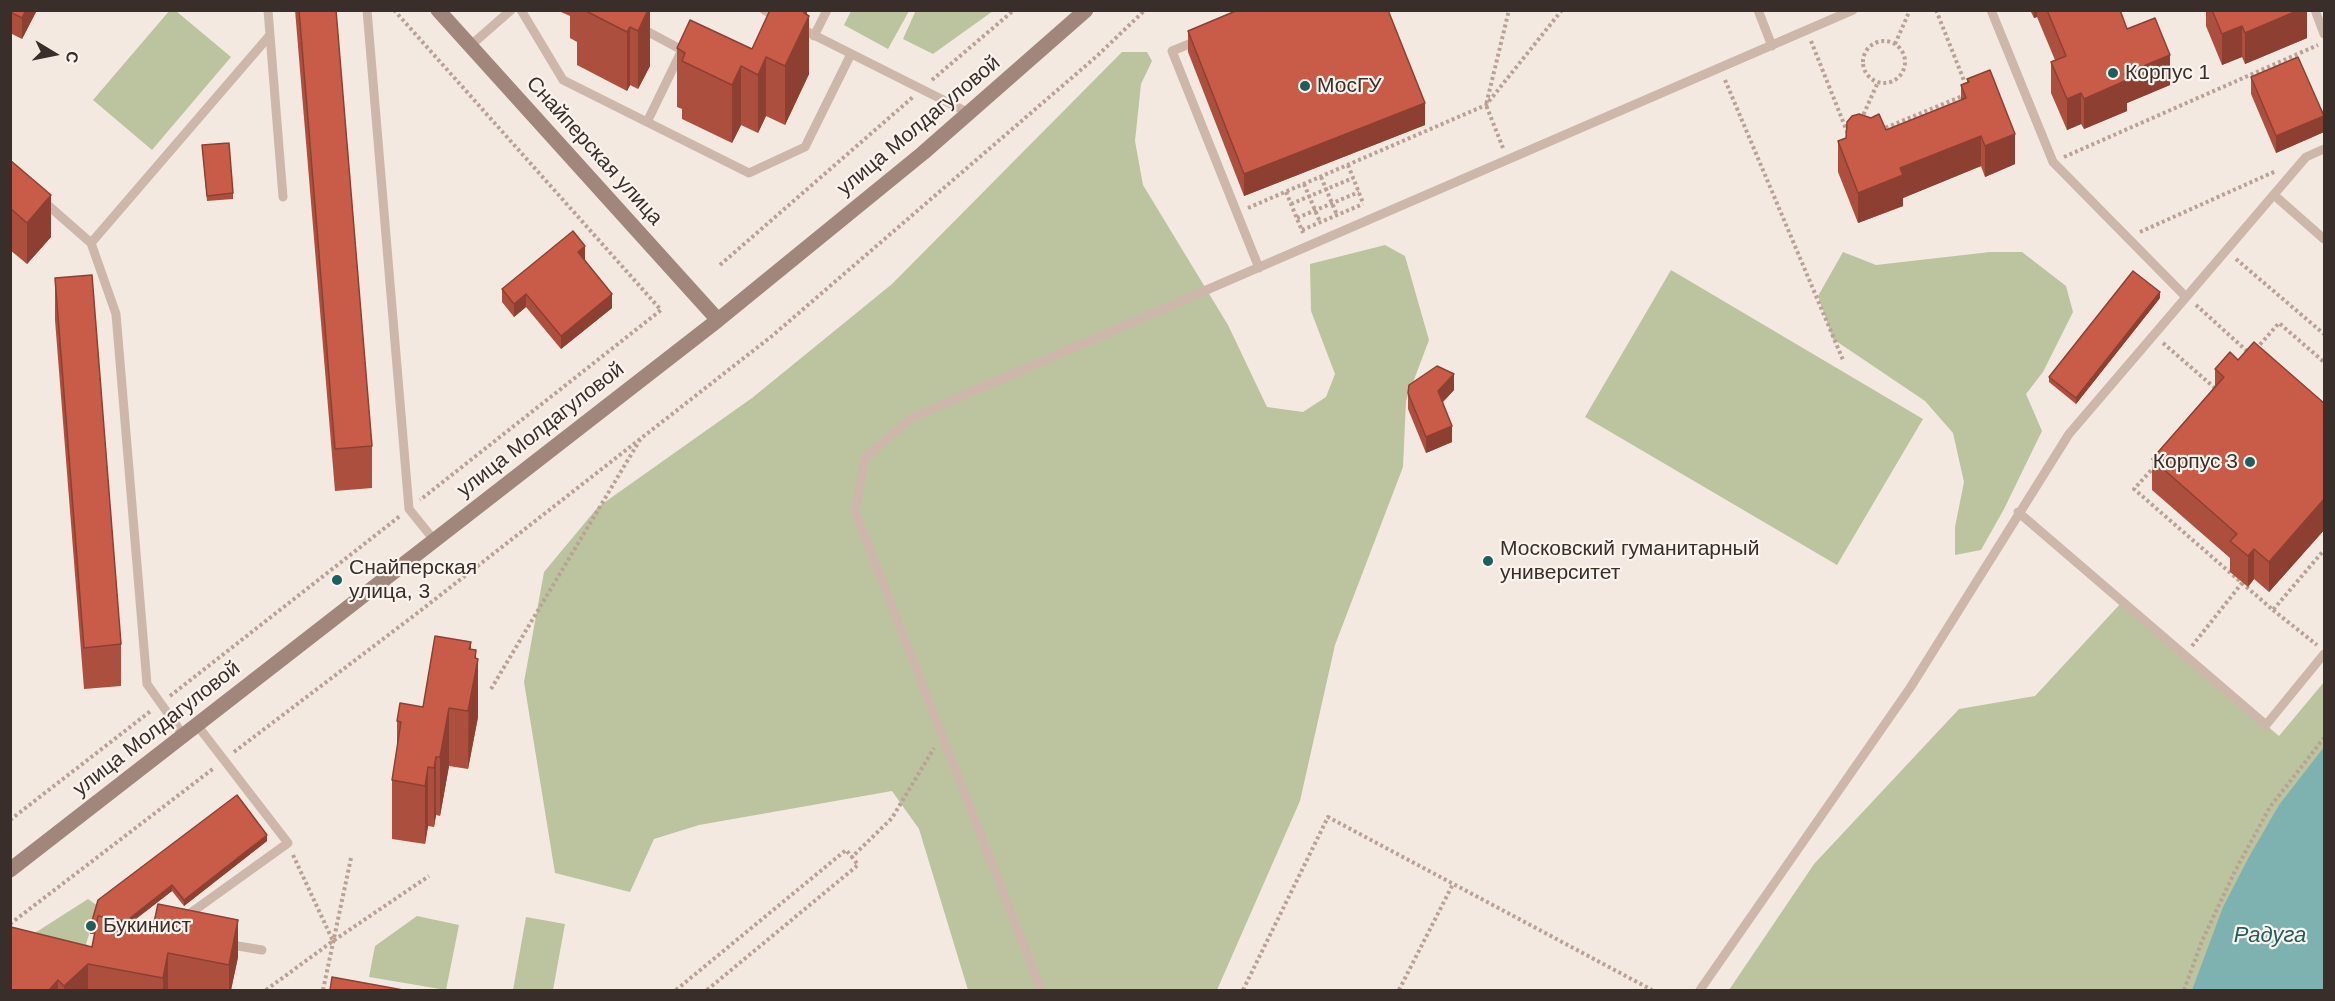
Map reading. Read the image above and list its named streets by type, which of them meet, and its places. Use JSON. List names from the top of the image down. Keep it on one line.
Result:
{"streets":{"street":["улица Молдагуловой","Снайперская улица"]},"crossings":[["улица Молдагуловой","Снайперская улица"]],"water":["Радуга"],"places":["Корпус 1","МосГУ","Корпус 3","Московский гуманитарный университет","Снайперская улица, 3","Букинист"],"north":"right"}
